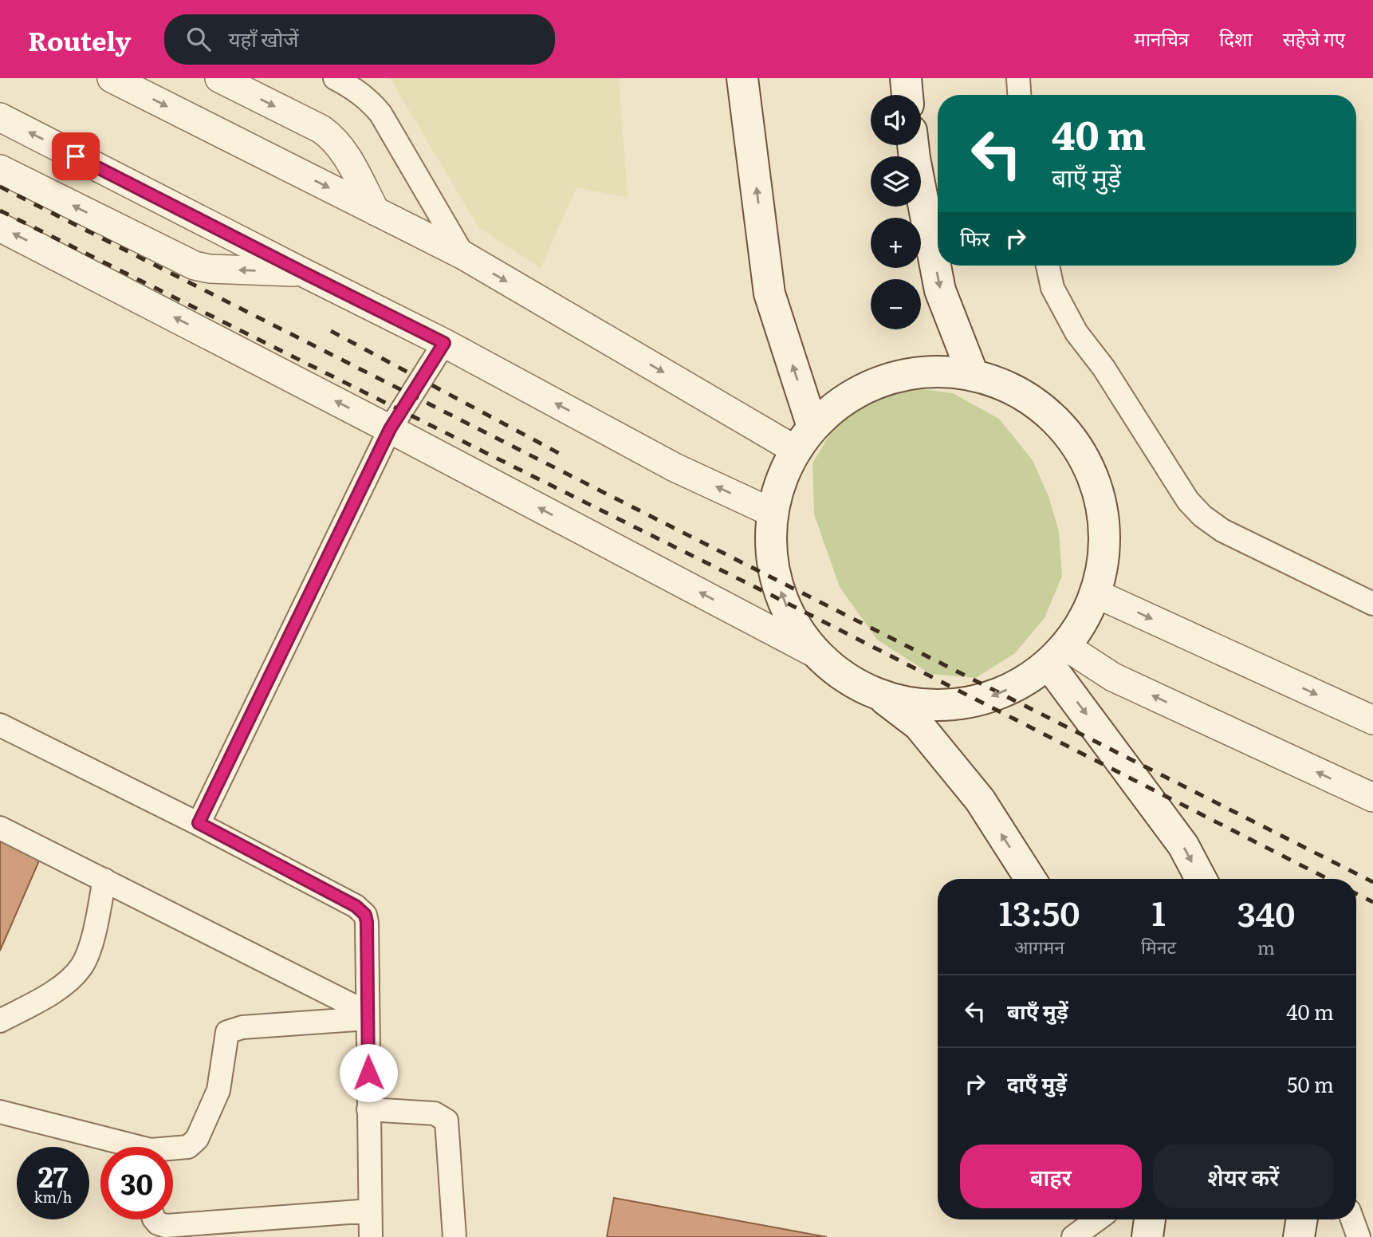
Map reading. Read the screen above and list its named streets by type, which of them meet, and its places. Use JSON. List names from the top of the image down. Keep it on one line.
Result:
{"page":{"header":"Routely","search":"यहाँ खोजें","nav":["मानचित्र","दिशा","सहेजे गए"],"map_buttons":["+","−"],"turn":["40 m","बाएँ मुड़ें"],"then":"फिर","eta":["13:50","आगमन","1","मिनट","340","m"],"list":[{"name":"बाएँ मुड़ें","value":"40 m"},{"name":"दाएँ मुड़ें","value":"50 m"}],"buttons":["बाहर","शेयर करें"],"speed":"27 km/h","limit":"30"}}
